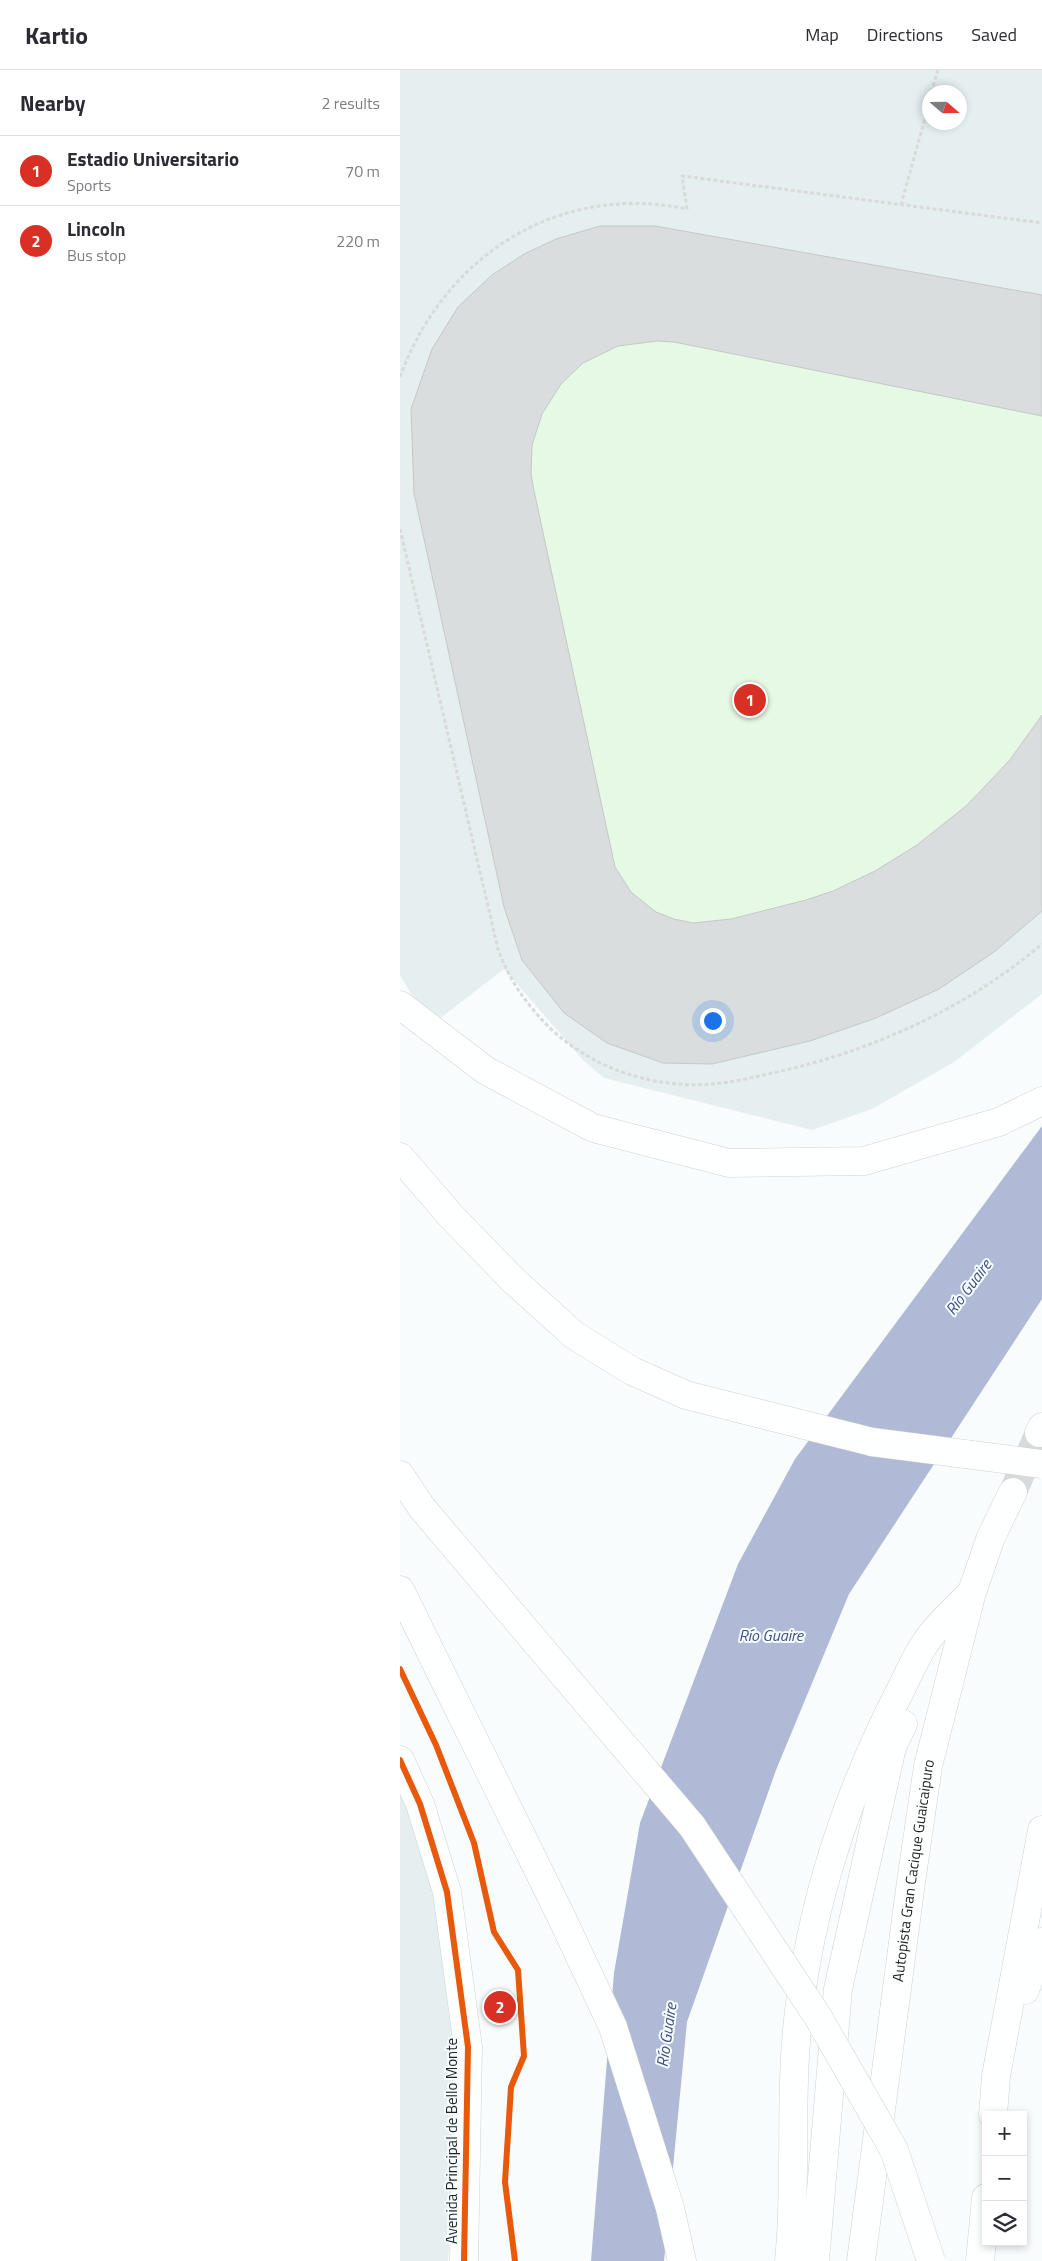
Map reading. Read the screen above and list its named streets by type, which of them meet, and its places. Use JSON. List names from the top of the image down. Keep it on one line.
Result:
{"streets":{"main road":["Autopista Gran Cacique Guaicaipuro","Avenida Principal de Bello Monte"]},"water":["Río Guaire"],"north":"right","page":{"header":"Kartio","nav":["Map","Directions","Saved"],"heading":["Nearby","2 results"],"list":[{"mark":"1","name":"Estadio Universitario","note":"Sports","value":"70 m"},{"mark":"2","name":"Lincoln","note":"Bus stop","value":"220 m"}],"pins":["1","2"],"map_buttons":["+","−"]}}
